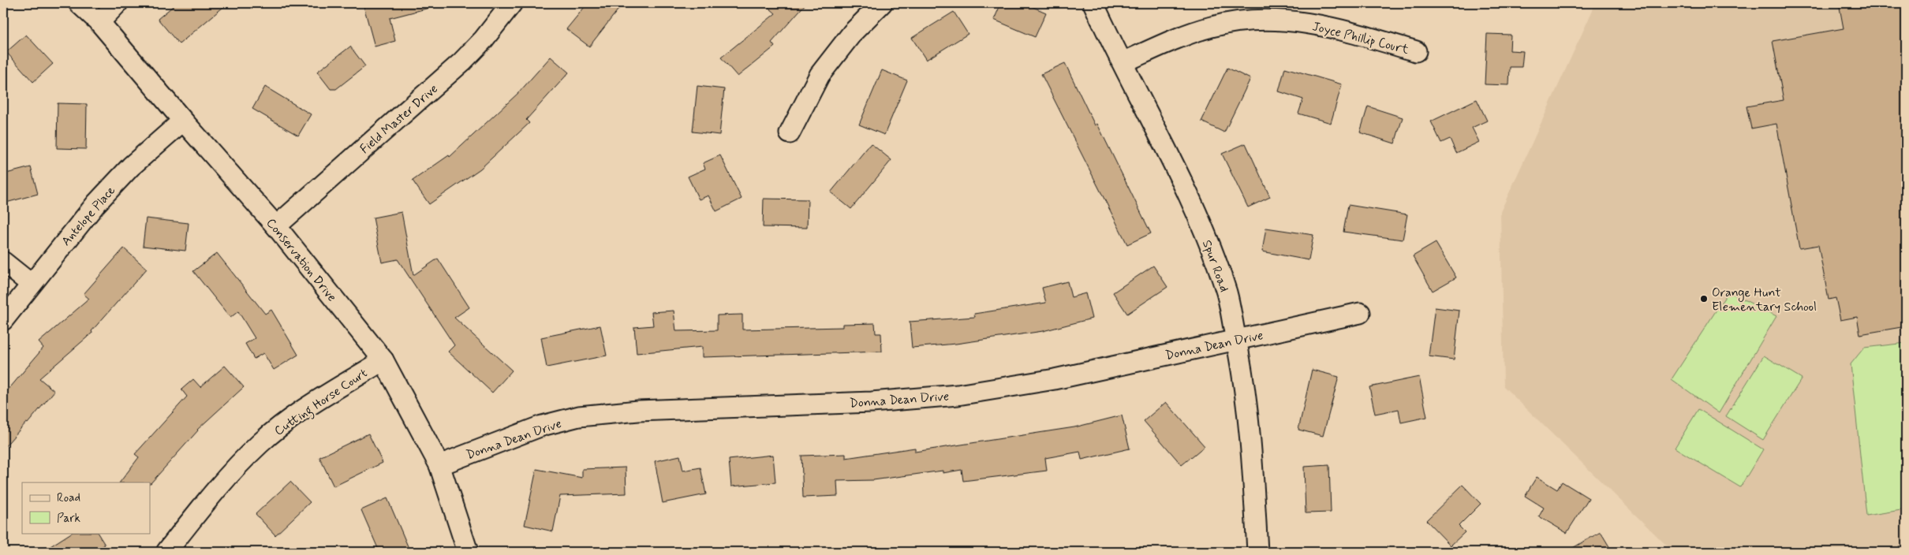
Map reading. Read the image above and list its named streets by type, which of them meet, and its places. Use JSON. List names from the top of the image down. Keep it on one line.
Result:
{"streets":{"street":["Joyce Phillip Court","Field Master Drive","Antelope Place","Conservation Drive","Spur Road","Donna Dean Drive","Cutting Horse Court"]},"crossings":[["Joyce Phillip Court","Spur Road"],["Field Master Drive","Conservation Drive"],["Antelope Place","Conservation Drive"],["Conservation Drive","Donna Dean Drive"],["Conservation Drive","Cutting Horse Court"],["Spur Road","Donna Dean Drive"]],"places":["Orange Hunt Elementary School"],"legend":["Road","Park"]}
